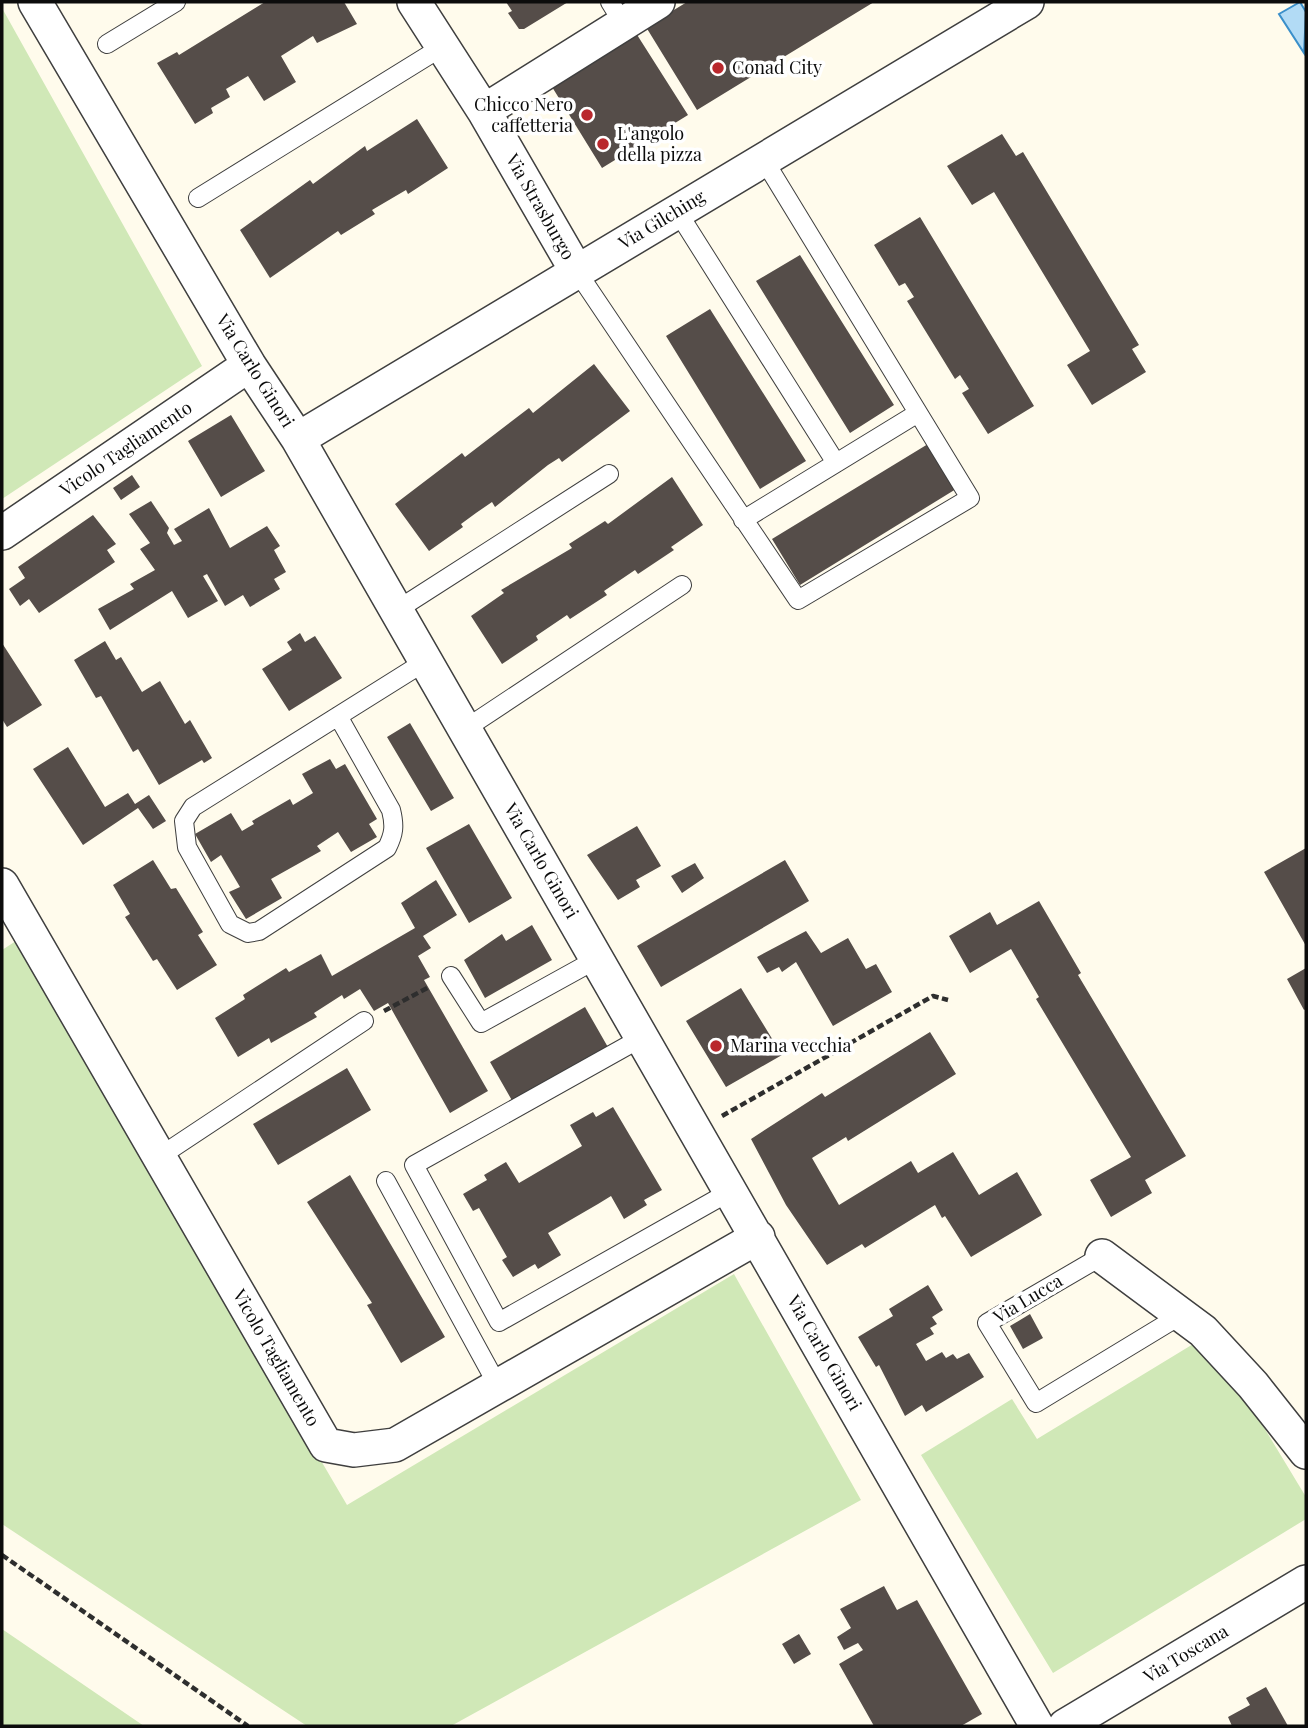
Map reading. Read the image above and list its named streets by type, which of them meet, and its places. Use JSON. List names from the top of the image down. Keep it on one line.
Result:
{"streets":{"street":["Via Strasburgo","Via Gilching","Via Carlo Ginori","Vicolo Tagliamento","Via Lucca","Via Toscana"]},"crossings":[["Via Strasburgo","Via Gilching"],["Via Gilching","Via Carlo Ginori"],["Via Carlo Ginori","Vicolo Tagliamento"]],"places":["Conad City","Chicco Nero caffetteria","L'angolo della pizza","Marina vecchia"]}
